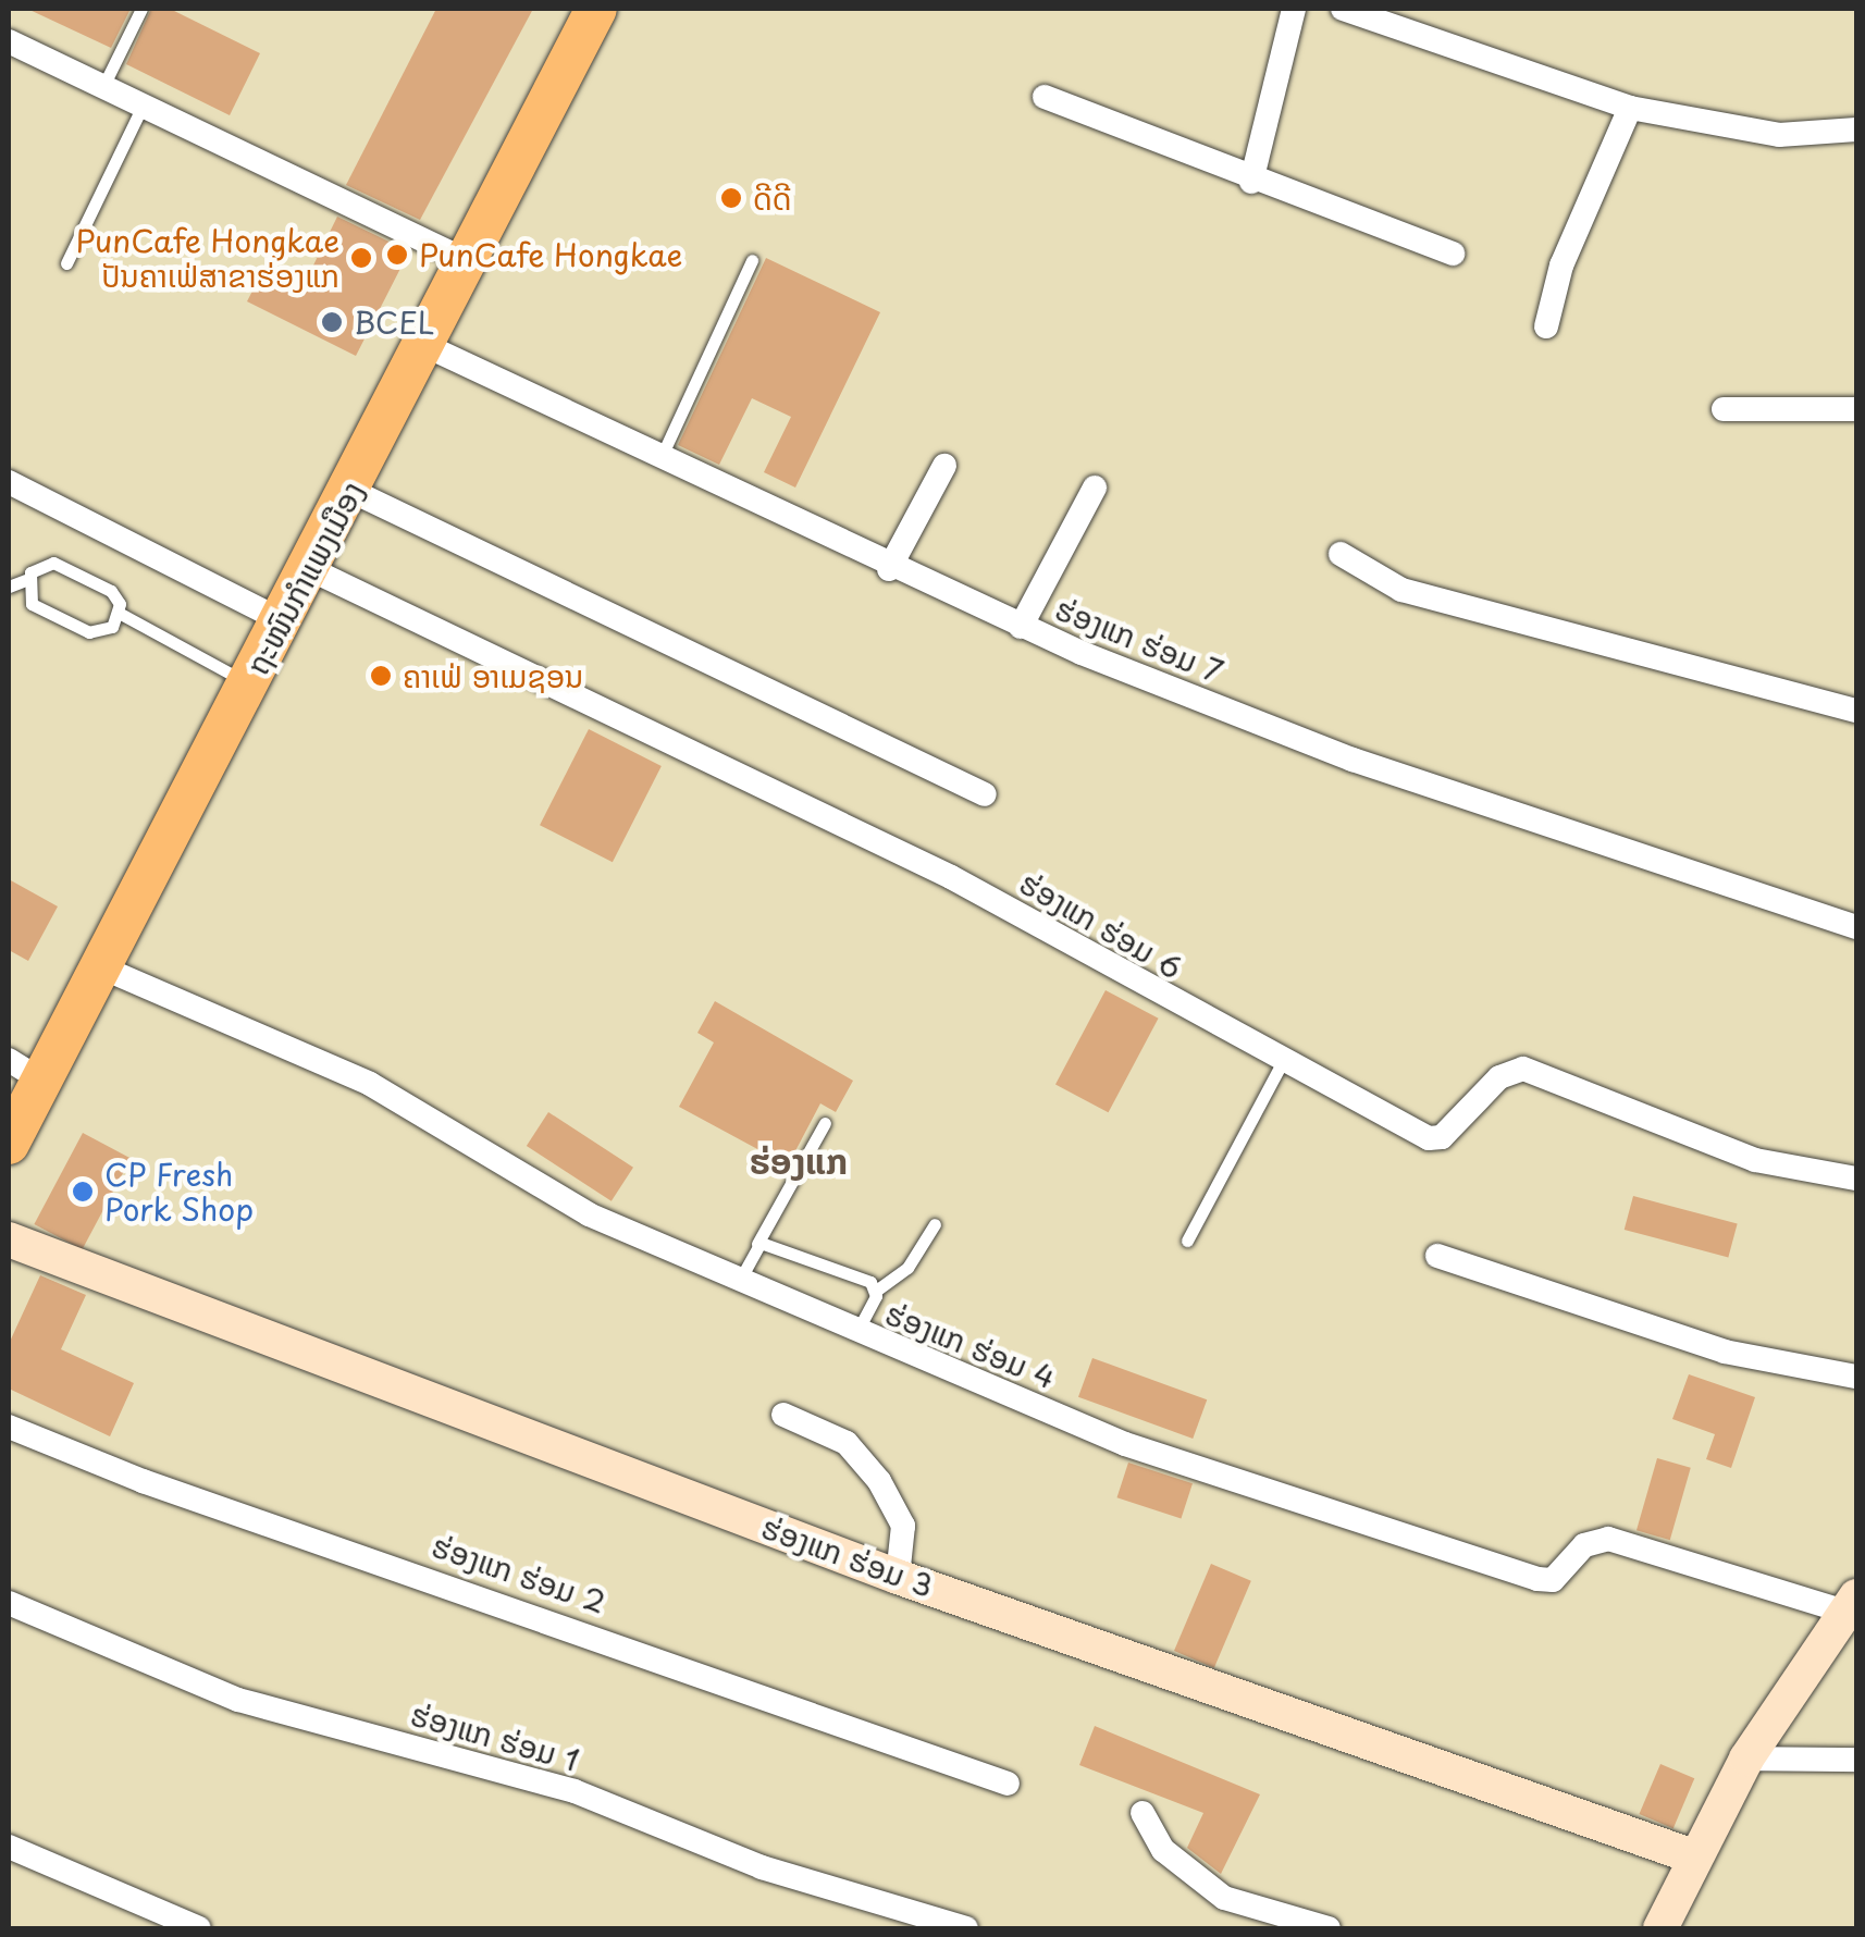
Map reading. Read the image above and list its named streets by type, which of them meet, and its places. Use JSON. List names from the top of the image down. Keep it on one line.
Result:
{"streets":{"main road":["ຖະໜົນກຳແພງເມືອງ"],"street":["ຮ່ອງແກ ຮ່ອມ 7","ຮ່ອງແກ ຮ່ອມ 6","ຮ່ອງແກ ຮ່ອມ 4","ຮ່ອງແກ ຮ່ອມ 3","ຮ່ອງແກ ຮ່ອມ 2","ຮ່ອງແກ ຮ່ອມ 1"]},"crossings":[["ຖະໜົນກຳແພງເມືອງ","ຮ່ອງແກ ຮ່ອມ 7"],["ຖະໜົນກຳແພງເມືອງ","ຮ່ອງແກ ຮ່ອມ 6"],["ຖະໜົນກຳແພງເມືອງ","ຮ່ອງແກ ຮ່ອມ 4"]],"districts":["ຮ່ອງແກ"],"places":["ດີດີ","PunCafe Hongkae","PunCafe Hongkae ປັນຄາເຟ່ສາຂາຮ່ອງແກ","BCEL","ຄາເຟ່ ອາເມຊອນ","CP Fresh Pork Shop"]}
